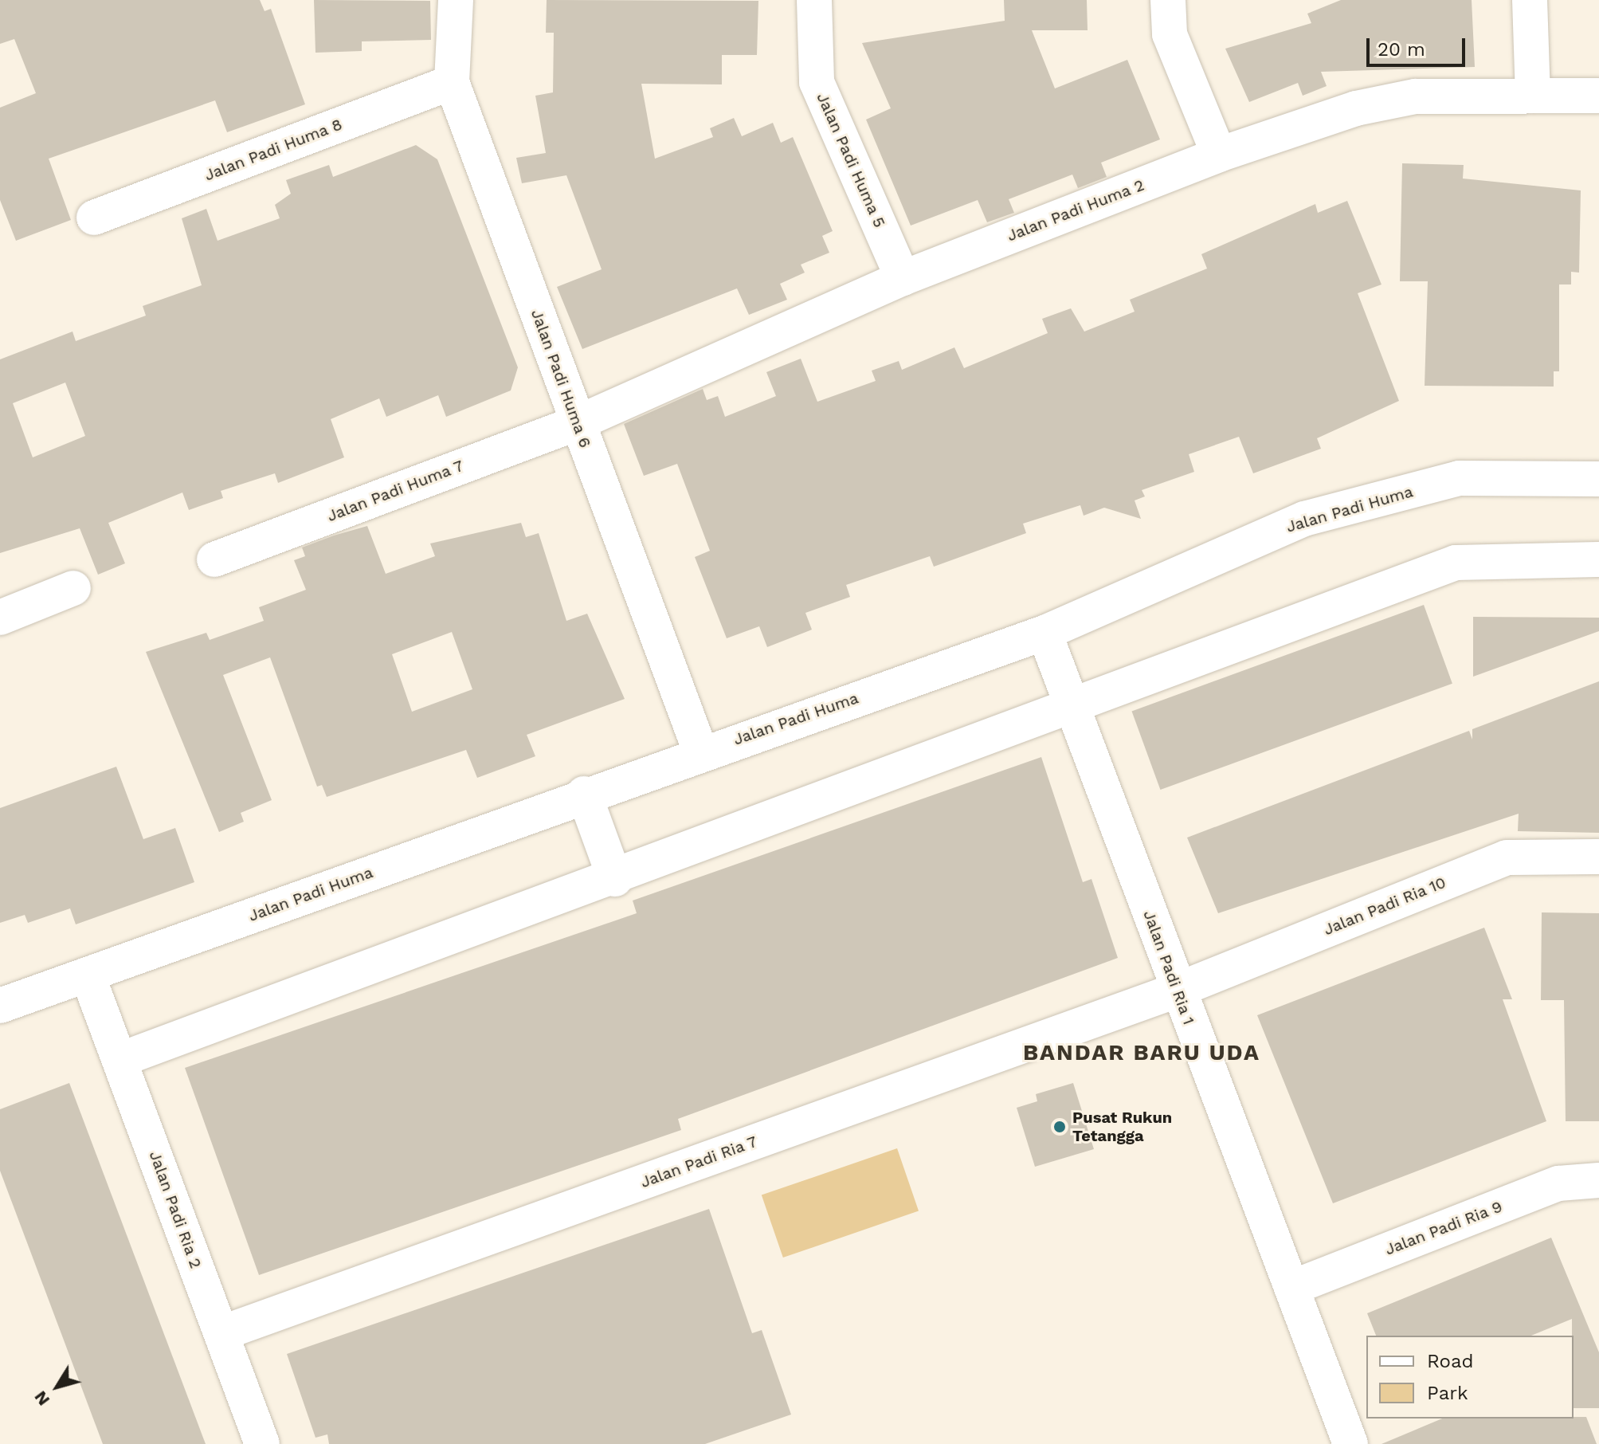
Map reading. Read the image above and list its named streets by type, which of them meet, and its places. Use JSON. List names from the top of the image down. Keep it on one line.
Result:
{"streets":{"street":["Jalan Padi Huma 8","Jalan Padi Huma 5","Jalan Padi Huma 2","Jalan Padi Huma 6","Jalan Padi Huma 7","Jalan Padi Huma","Jalan Padi Ria 10","Jalan Padi Ria 1","Jalan Padi Ria 7","Jalan Padi Ria 2","Jalan Padi Ria 9"]},"crossings":[["Jalan Padi Huma 8","Jalan Padi Huma 6"],["Jalan Padi Huma 5","Jalan Padi Huma 2"],["Jalan Padi Huma 2","Jalan Padi Huma 6"],["Jalan Padi Huma 2","Jalan Padi Huma 7"],["Jalan Padi Huma 6","Jalan Padi Huma 7"],["Jalan Padi Huma 6","Jalan Padi Huma"],["Jalan Padi Huma","Jalan Padi Ria 1"],["Jalan Padi Huma","Jalan Padi Ria 2"],["Jalan Padi Ria 10","Jalan Padi Ria 1"],["Jalan Padi Ria 10","Jalan Padi Ria 7"],["Jalan Padi Ria 1","Jalan Padi Ria 7"],["Jalan Padi Ria 1","Jalan Padi Ria 9"],["Jalan Padi Ria 7","Jalan Padi Ria 2"]],"districts":["BANDAR BARU UDA"],"places":["Pusat Rukun Tetangga"],"legend":["Road","Park"],"scale_bar":"20 m","north":"bottom left"}
